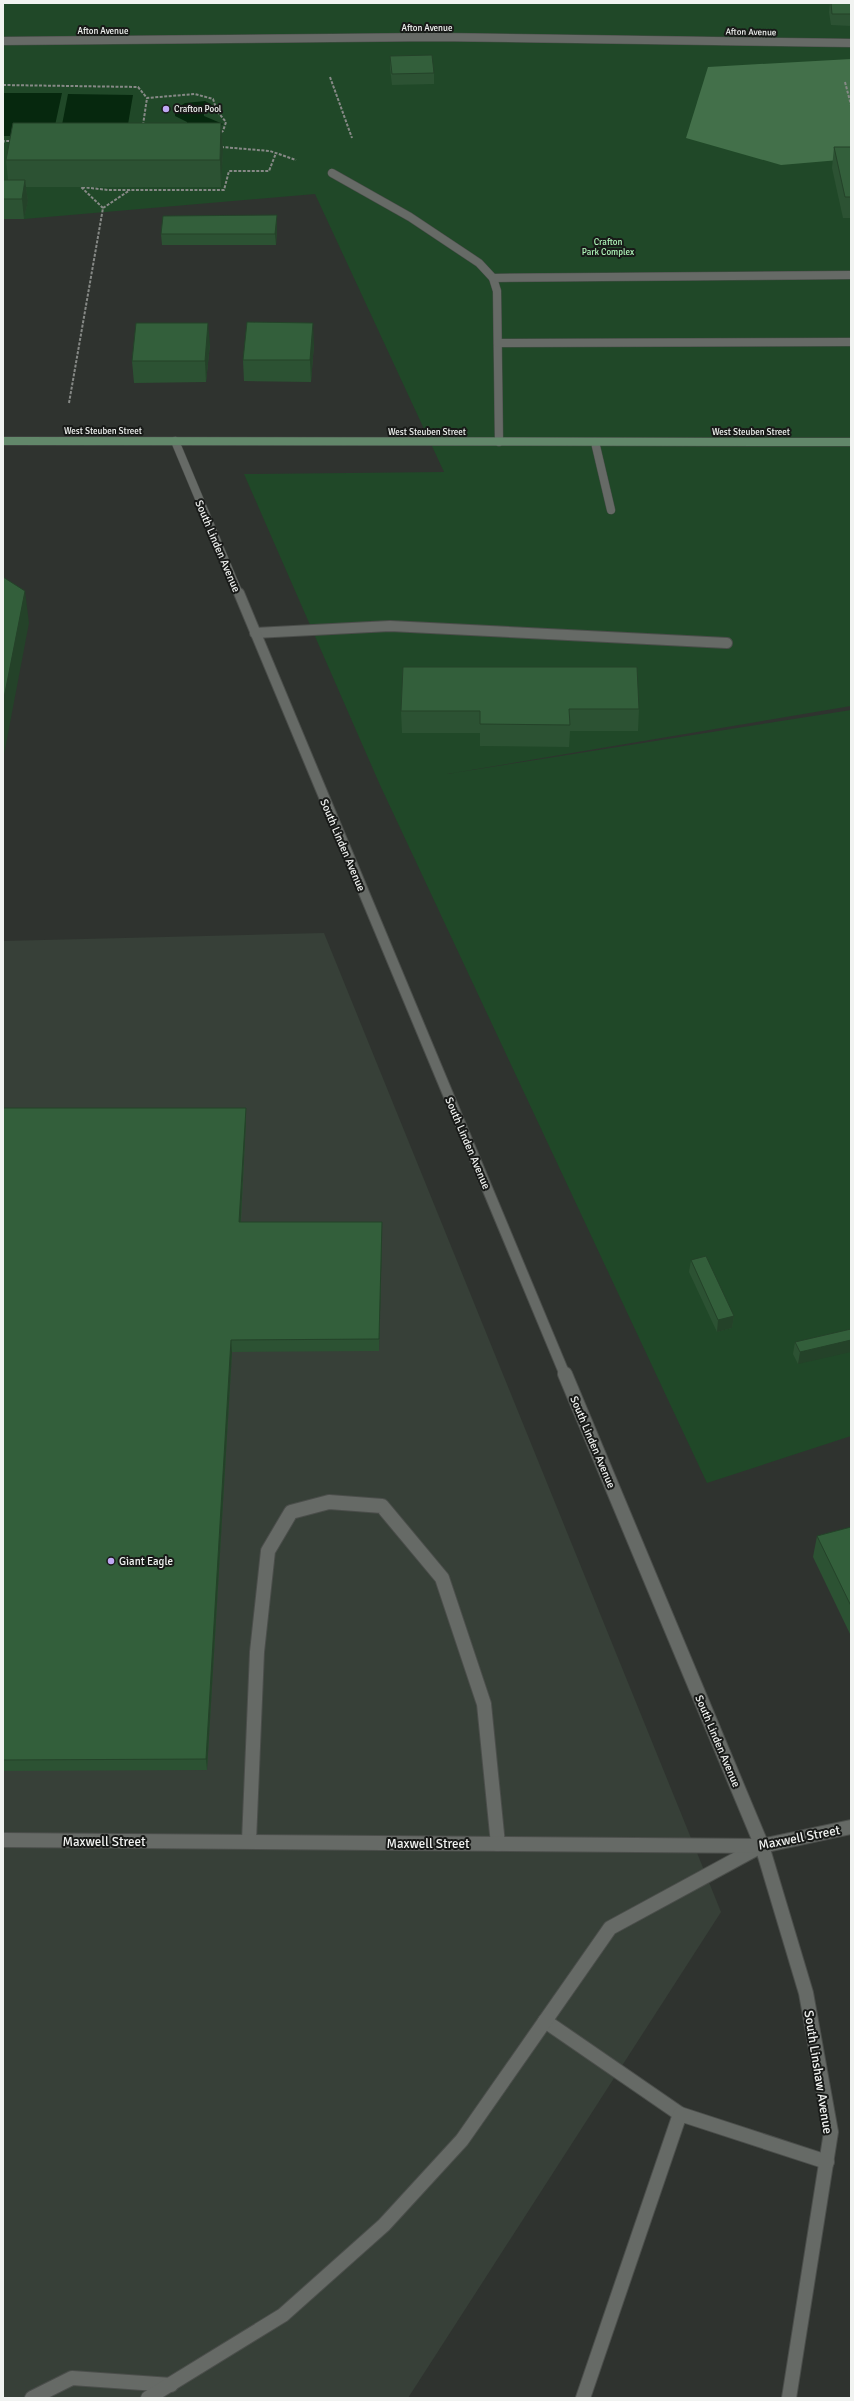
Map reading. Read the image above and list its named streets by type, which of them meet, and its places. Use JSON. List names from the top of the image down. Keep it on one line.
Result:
{"streets":{"main road":["West Steuben Street"],"street":["Afton Avenue","South Linden Avenue","Maxwell Street","South Linshaw Avenue"]},"crossings":[["West Steuben Street","South Linden Avenue"],["South Linden Avenue","Maxwell Street"],["South Linden Avenue","South Linshaw Avenue"],["Maxwell Street","South Linshaw Avenue"]],"parks":["Crafton Park Complex"],"places":["Crafton Pool","Giant Eagle"]}
